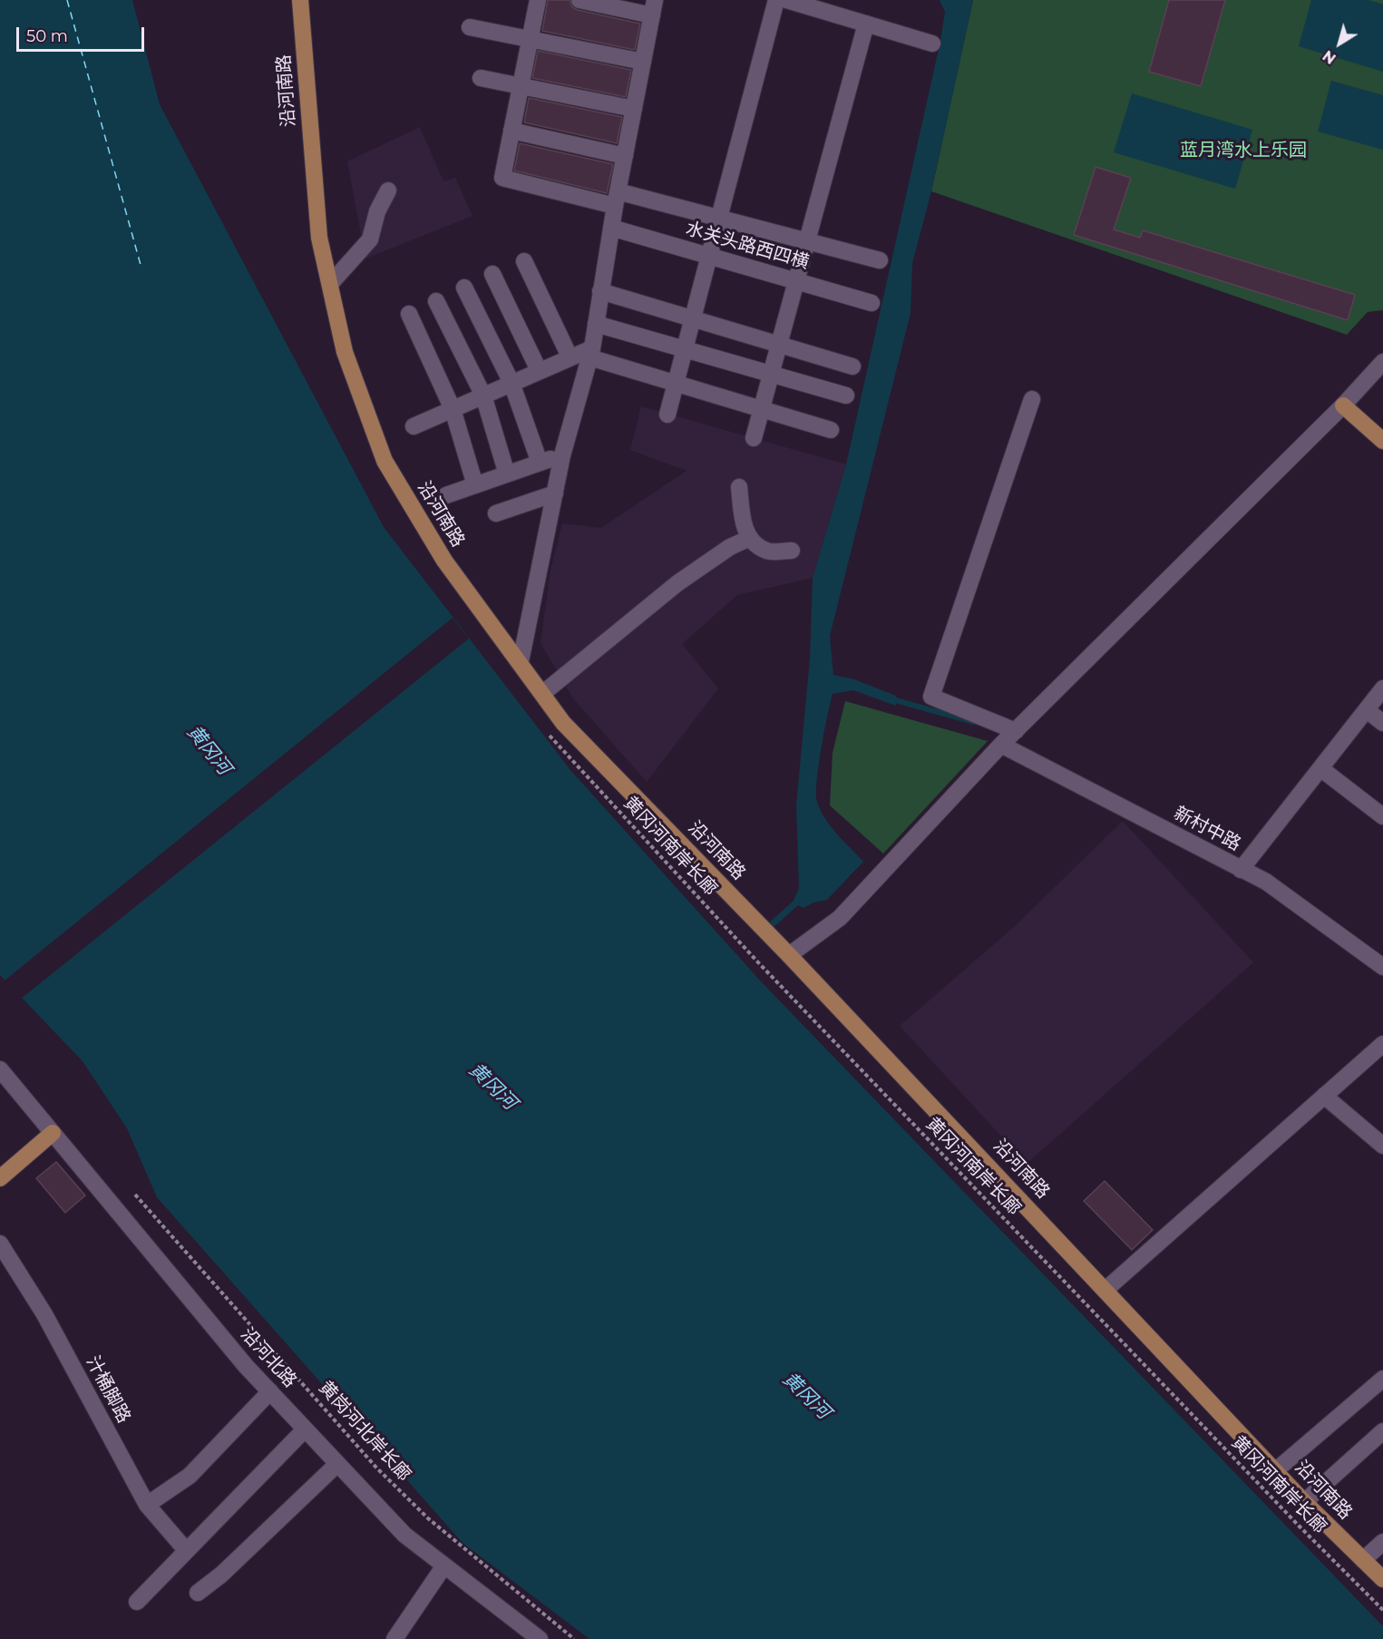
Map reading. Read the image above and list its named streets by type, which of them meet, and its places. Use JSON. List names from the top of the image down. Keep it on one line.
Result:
{"streets":{"main road":["沿河南路"],"street":["水关头路西四横","新村中路","沿河北路","汁桶脚路"],"path":["黄冈河南岸长廊","黄岗河北岸长廊"]},"water":["黄冈河"],"parks":["蓝月湾水上乐园"],"scale_bar":"50 m","north":"bottom left"}
